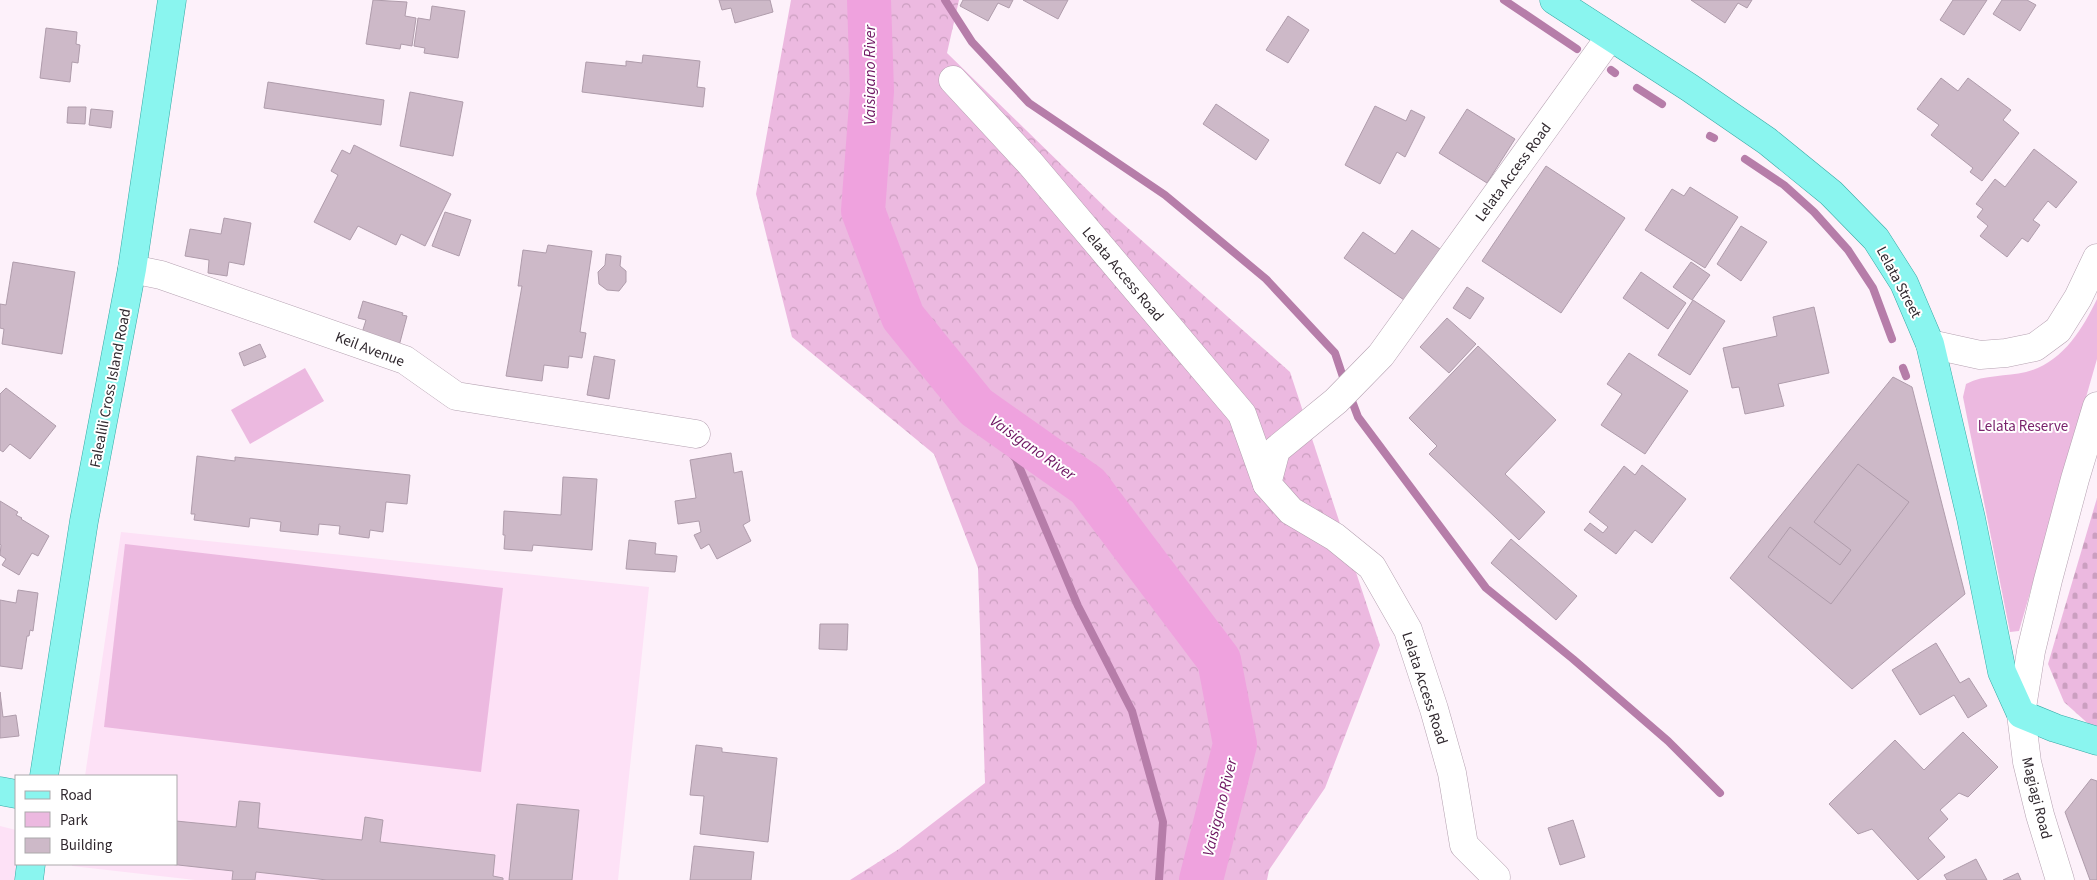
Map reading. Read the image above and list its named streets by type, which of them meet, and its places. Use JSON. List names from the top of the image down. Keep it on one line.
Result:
{"streets":{"main road":["Lelata Street","Falealili Cross Island Road"],"street":["Lelata Access Road","Keil Avenue","Magiagi Road"]},"crossings":[["Lelata Access Road","Lelata Street"],["Lelata Street","Magiagi Road"],["Keil Avenue","Falealili Cross Island Road"]],"water":["Vaisigano River"],"parks":["Lelata Reserve"],"legend":["Road","Park","Building"]}
